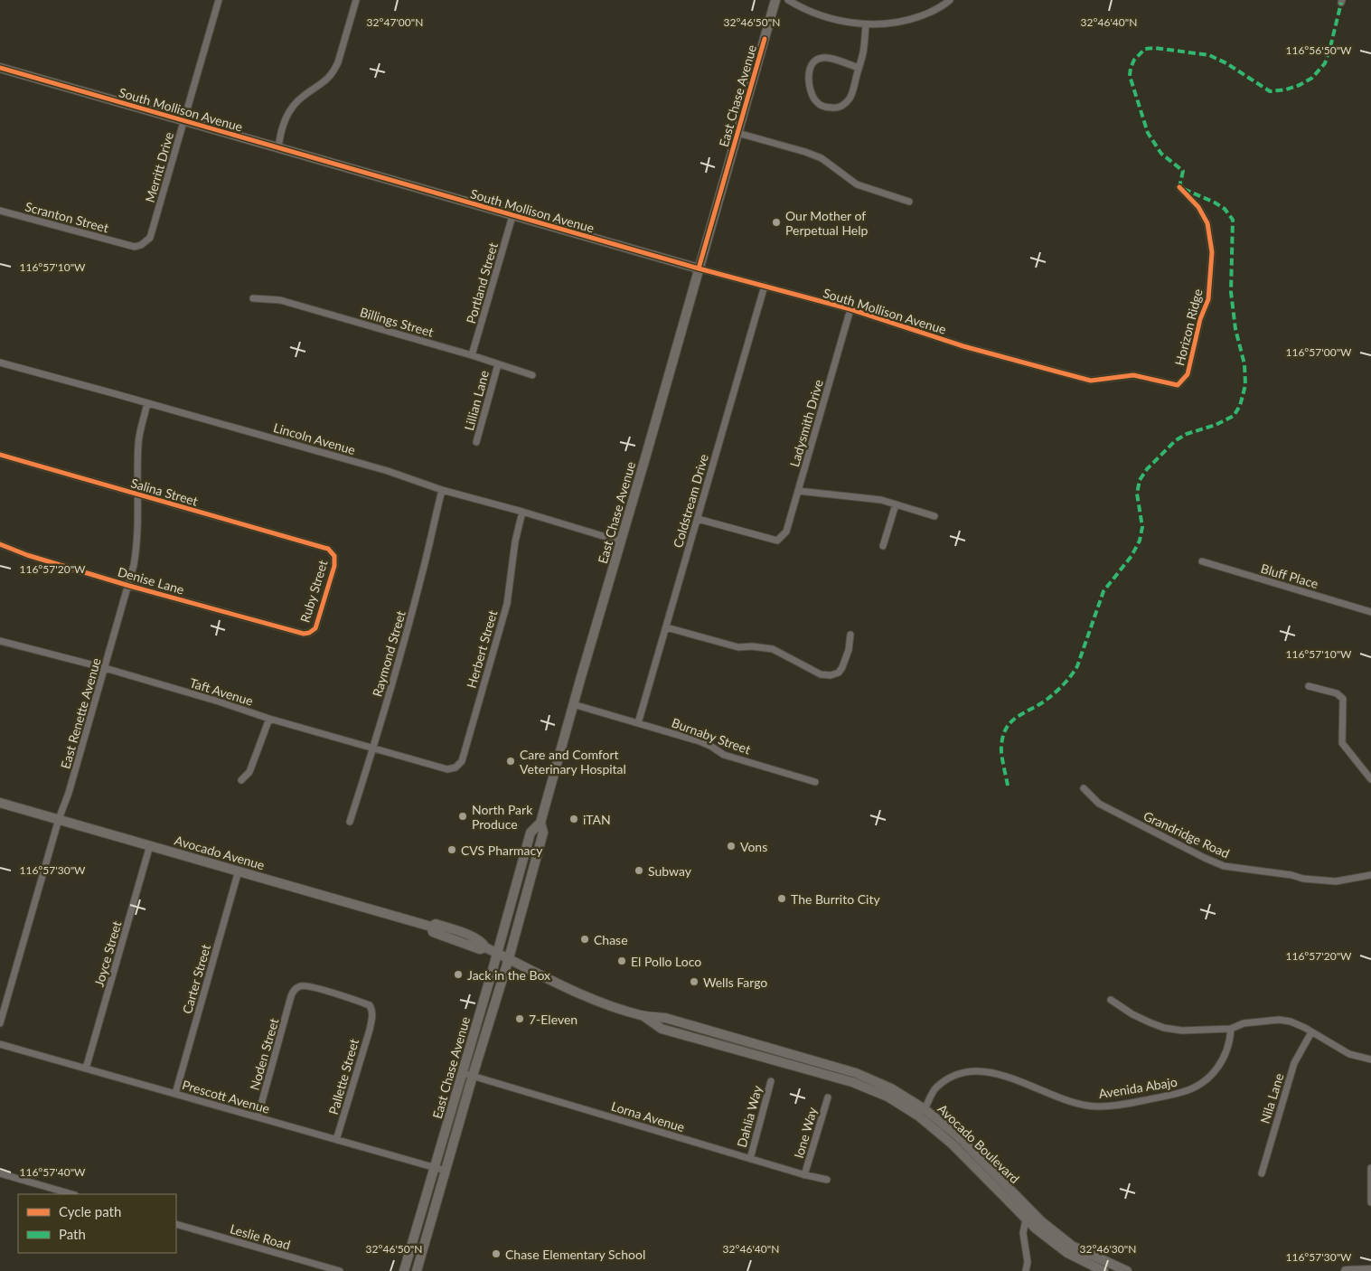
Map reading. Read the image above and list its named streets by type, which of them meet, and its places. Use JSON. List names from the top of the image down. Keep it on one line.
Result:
{"streets":{"main road":["East Chase Avenue","South Mollison Avenue","Avocado Avenue","Avocado Boulevard"],"street":["Merritt Drive","Scranton Street","Portland Street","Billings Street","Horizon Ridge","Lillian Lane","Ladysmith Drive","Lincoln Avenue","Salina Street","Coldstream Drive","Bluff Place","Denise Lane","Ruby Street","Herbert Street","Raymond Street","Taft Avenue","East Renette Avenue","Burnaby Street","Grandridge Road","Joyce Street","Carter Street","Noden Street","Pallette Street","Avenida Abajo","Prescott Avenue","Nila Lane","Lorna Avenue","Dahlia Way","Ione Way","Leslie Road"]},"crossings":[["East Chase Avenue","South Mollison Avenue"],["East Chase Avenue","Lincoln Avenue"],["East Chase Avenue","Burnaby Street"],["East Chase Avenue","Avocado Avenue"],["East Chase Avenue","Prescott Avenue"],["East Chase Avenue","Lorna Avenue"],["East Chase Avenue","Avocado Boulevard"],["South Mollison Avenue","Merritt Drive"],["South Mollison Avenue","Portland Street"],["South Mollison Avenue","Horizon Ridge"],["South Mollison Avenue","Ladysmith Drive"],["South Mollison Avenue","Coldstream Drive"],["Merritt Drive","Scranton Street"],["Portland Street","Billings Street"],["Billings Street","Lillian Lane"],["Ladysmith Drive","Coldstream Drive"],["Lincoln Avenue","Herbert Street"],["Lincoln Avenue","Raymond Street"],["Lincoln Avenue","East Renette Avenue"],["Salina Street","Ruby Street"],["Salina Street","East Renette Avenue"],["Coldstream Drive","Burnaby Street"],["Denise Lane","Ruby Street"],["Denise Lane","East Renette Avenue"],["Herbert Street","Taft Avenue"],["Raymond Street","Taft Avenue"],["Taft Avenue","East Renette Avenue"],["East Renette Avenue","Avocado Avenue"],["Avocado Avenue","Joyce Street"],["Avocado Avenue","Carter Street"],["Avocado Avenue","Avocado Boulevard"],["Joyce Street","Prescott Avenue"],["Carter Street","Prescott Avenue"],["Noden Street","Pallette Street"],["Noden Street","Prescott Avenue"],["Pallette Street","Prescott Avenue"],["Avenida Abajo","Avocado Boulevard"],["Lorna Avenue","Dahlia Way"],["Lorna Avenue","Ione Way"]],"places":["Our Mother of Perpetual Help","Care and Comfort Veterinary Hospital","North Park Produce","iTAN","Vons","CVS Pharmacy","Subway","The Burrito City","Chase","El Pollo Loco","Jack in the Box","Wells Fargo","7-Eleven","Chase Elementary School"],"legend":["Cycle path","Path"],"coordinates":["32°47'00\"N","32°46'50\"N","32°46'40\"N","116°56'50\"W","116°57'10\"W","116°57'00\"W","116°57'20\"W","116°57'30\"W","116°57'40\"W","32°46'30\"N"]}
